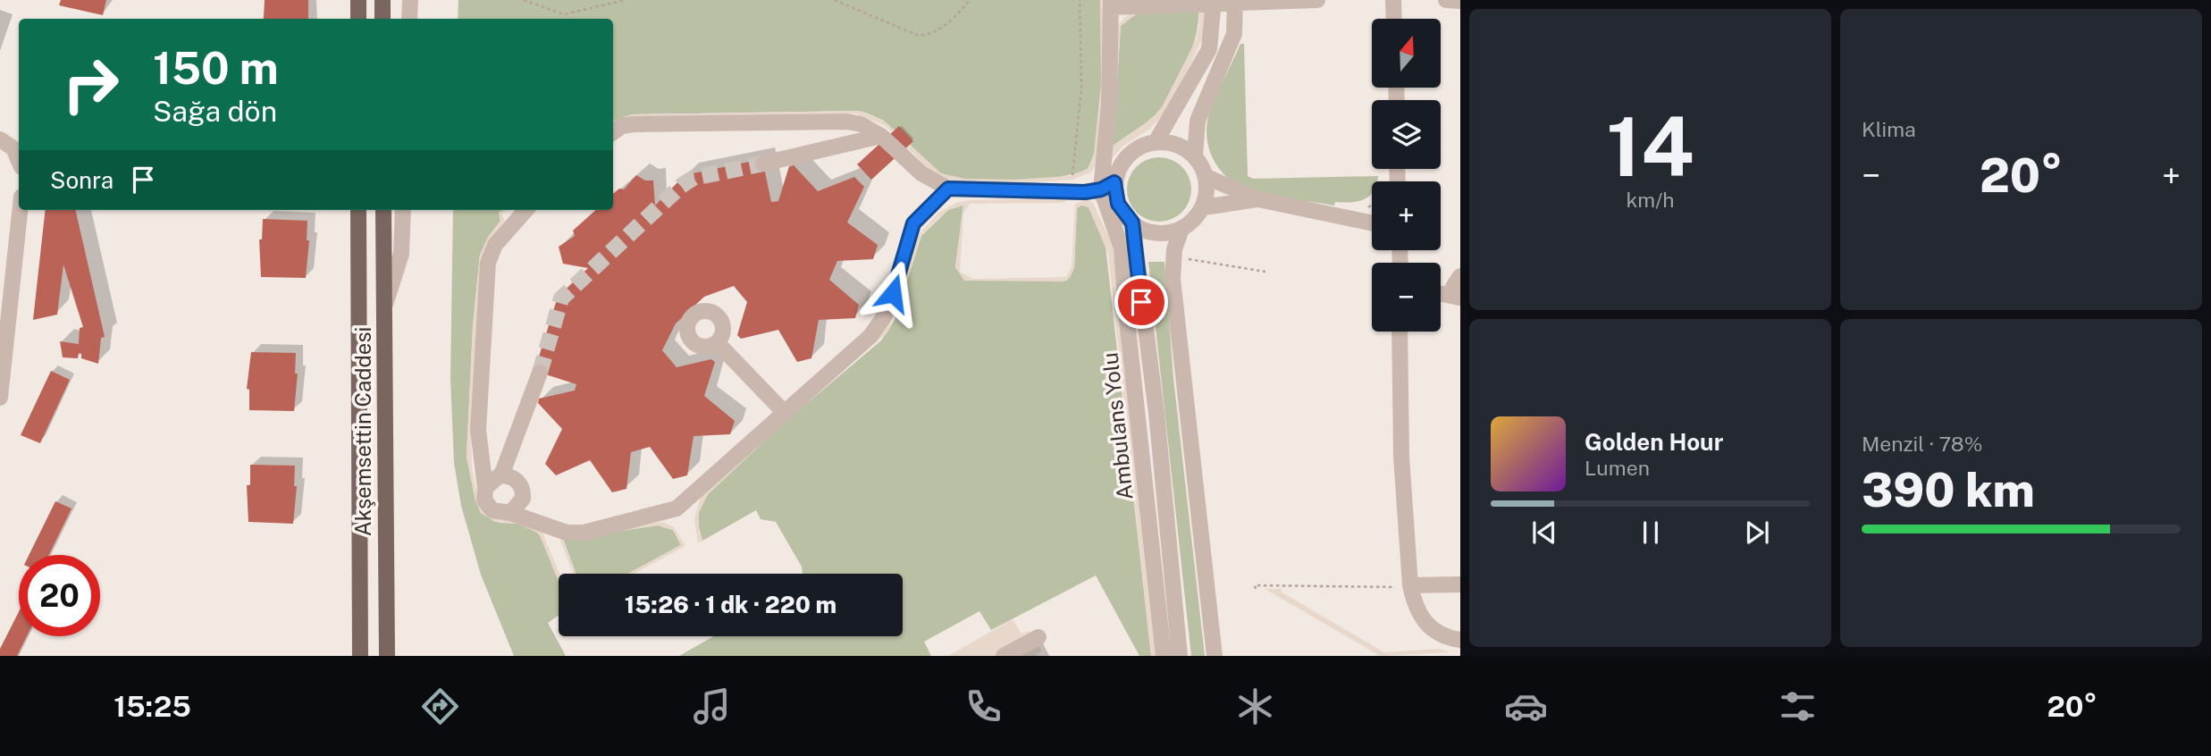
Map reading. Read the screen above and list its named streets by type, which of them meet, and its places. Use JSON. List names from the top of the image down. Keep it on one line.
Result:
{"streets":{"main road":["Akşemsettin Caddesi"],"street":["Ambulans Yolu"]},"north":"top","page":{"tile":[["14","km/h"],"Klima",["Menzil · 78%","390 km"]],"map_buttons":["+","−"],"turn":["150 m","Sağa dön"],"then":"Sonra","heat":["−","20°","+"],"song":["Golden Hour","Lumen"],"limit":"20","trip":"15:26 · 1 dk · 220 m","tabs":["15:25","20°"]}}
